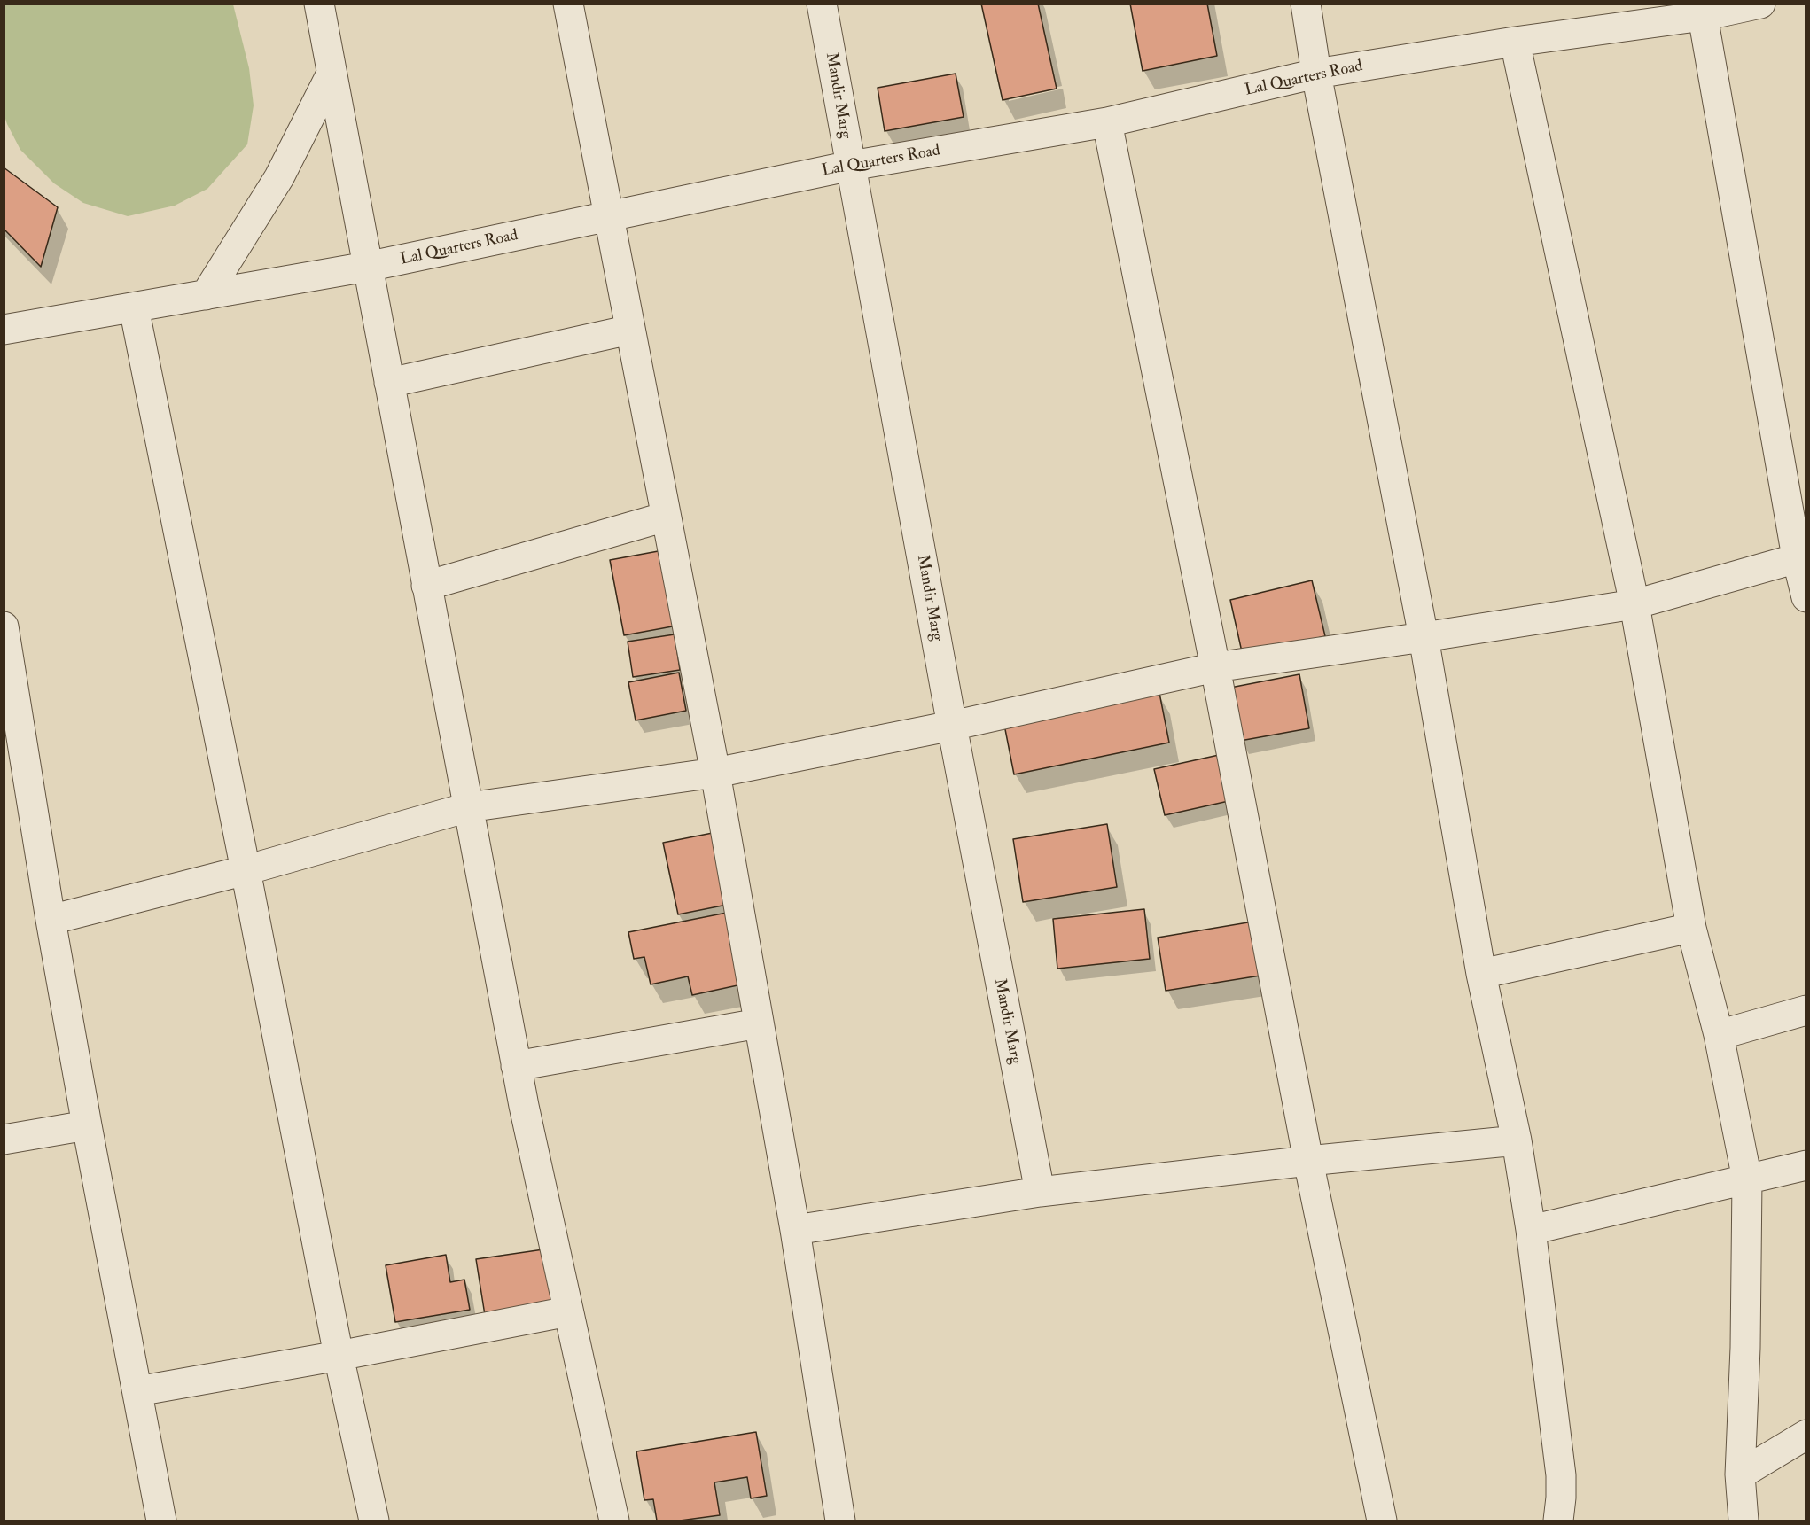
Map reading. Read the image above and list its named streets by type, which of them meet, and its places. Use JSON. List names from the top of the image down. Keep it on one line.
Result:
{"streets":{"street":["Lal Quarters Road","Mandir Marg"]},"crossings":[["Lal Quarters Road","Mandir Marg"]]}
